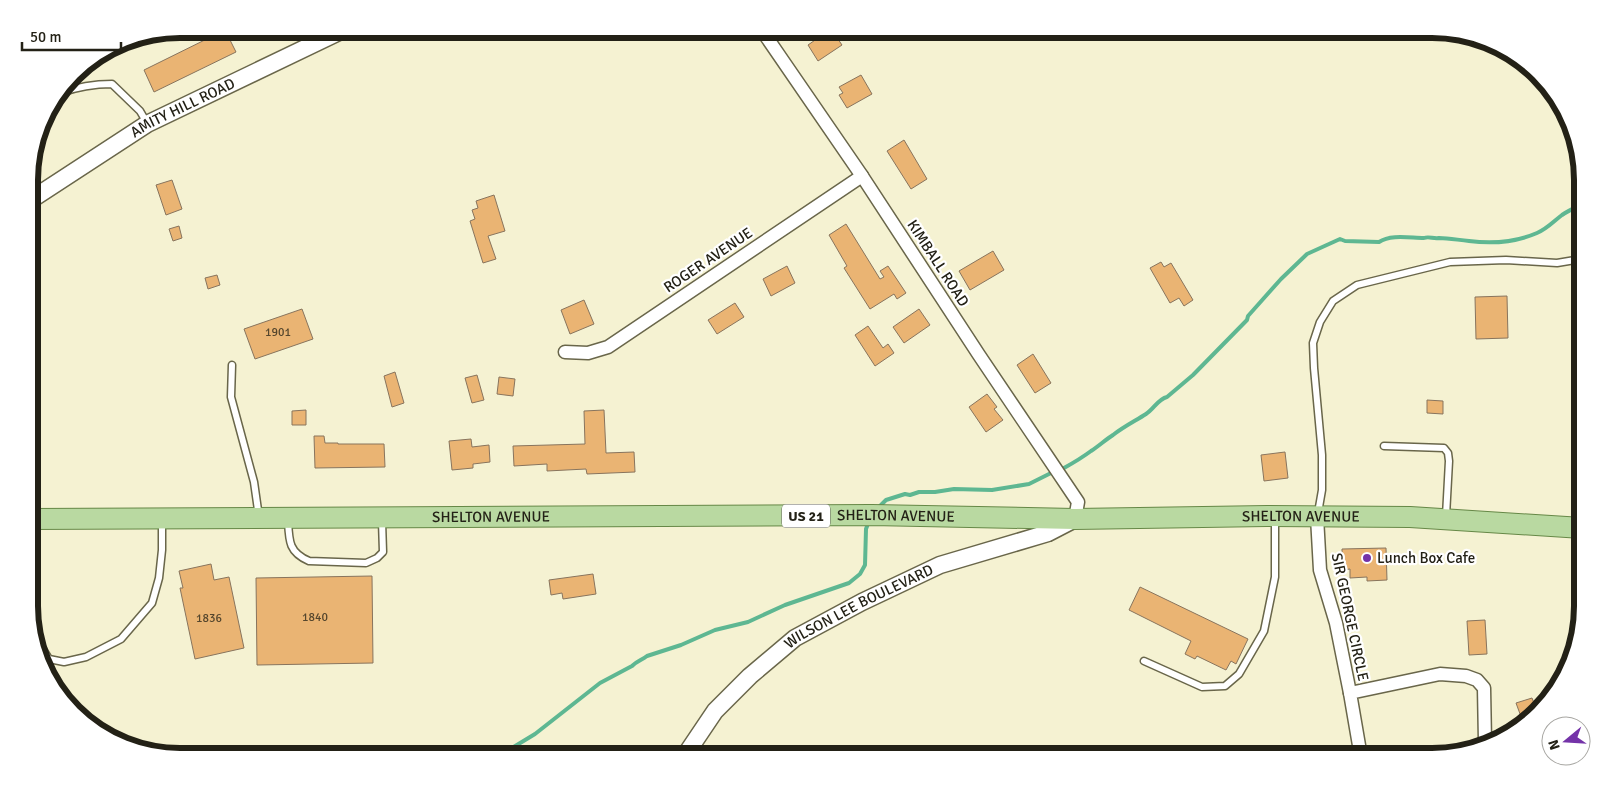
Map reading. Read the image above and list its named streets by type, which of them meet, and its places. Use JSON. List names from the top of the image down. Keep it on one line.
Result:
{"streets":{"main road":["US 21","SHELTON AVENUE"],"street":["AMITY HILL ROAD","ROGER AVENUE","KIMBALL ROAD","WILSON LEE BOULEVARD","SIR GEORGE CIRCLE"]},"crossings":[["ROGER AVENUE","KIMBALL ROAD"],["KIMBALL ROAD","SHELTON AVENUE"],["KIMBALL ROAD","WILSON LEE BOULEVARD"],["SHELTON AVENUE","WILSON LEE BOULEVARD"],["SHELTON AVENUE","SIR GEORGE CIRCLE"]],"places":["Lunch Box Cafe"],"house_numbers":["1901","1840","1836"],"scale_bar":"50 m","north":"left"}
